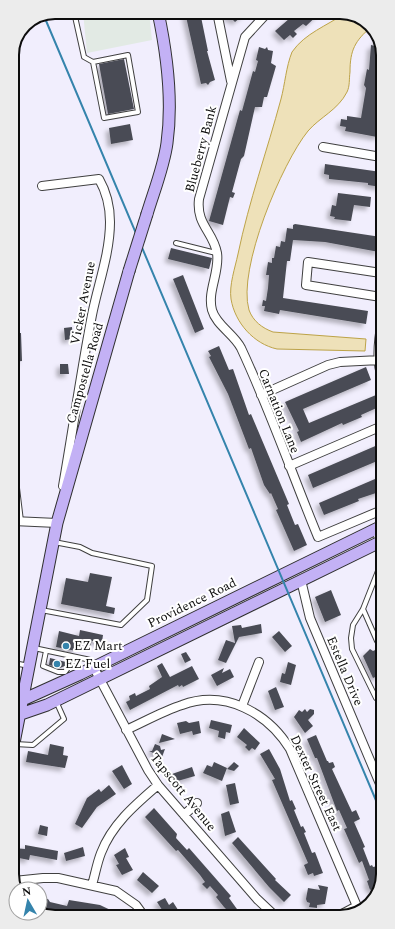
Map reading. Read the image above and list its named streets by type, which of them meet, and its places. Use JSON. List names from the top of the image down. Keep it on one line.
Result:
{"streets":{"main road":["Campostella Road","Providence Road"],"street":["Blueberry Bank","Vicker Avenue","Carnation Lane","Estella Drive","Dexter Street East","Tapscott Avenue"]},"crossings":[["Blueberry Bank","Carnation Lane"],["Vicker Avenue","Campostella Road"],["Providence Road","Estella Drive"],["Providence Road","Tapscott Avenue"],["Dexter Street East","Tapscott Avenue"]],"places":["EZ Mart","EZ Fuel"],"north":"top"}
